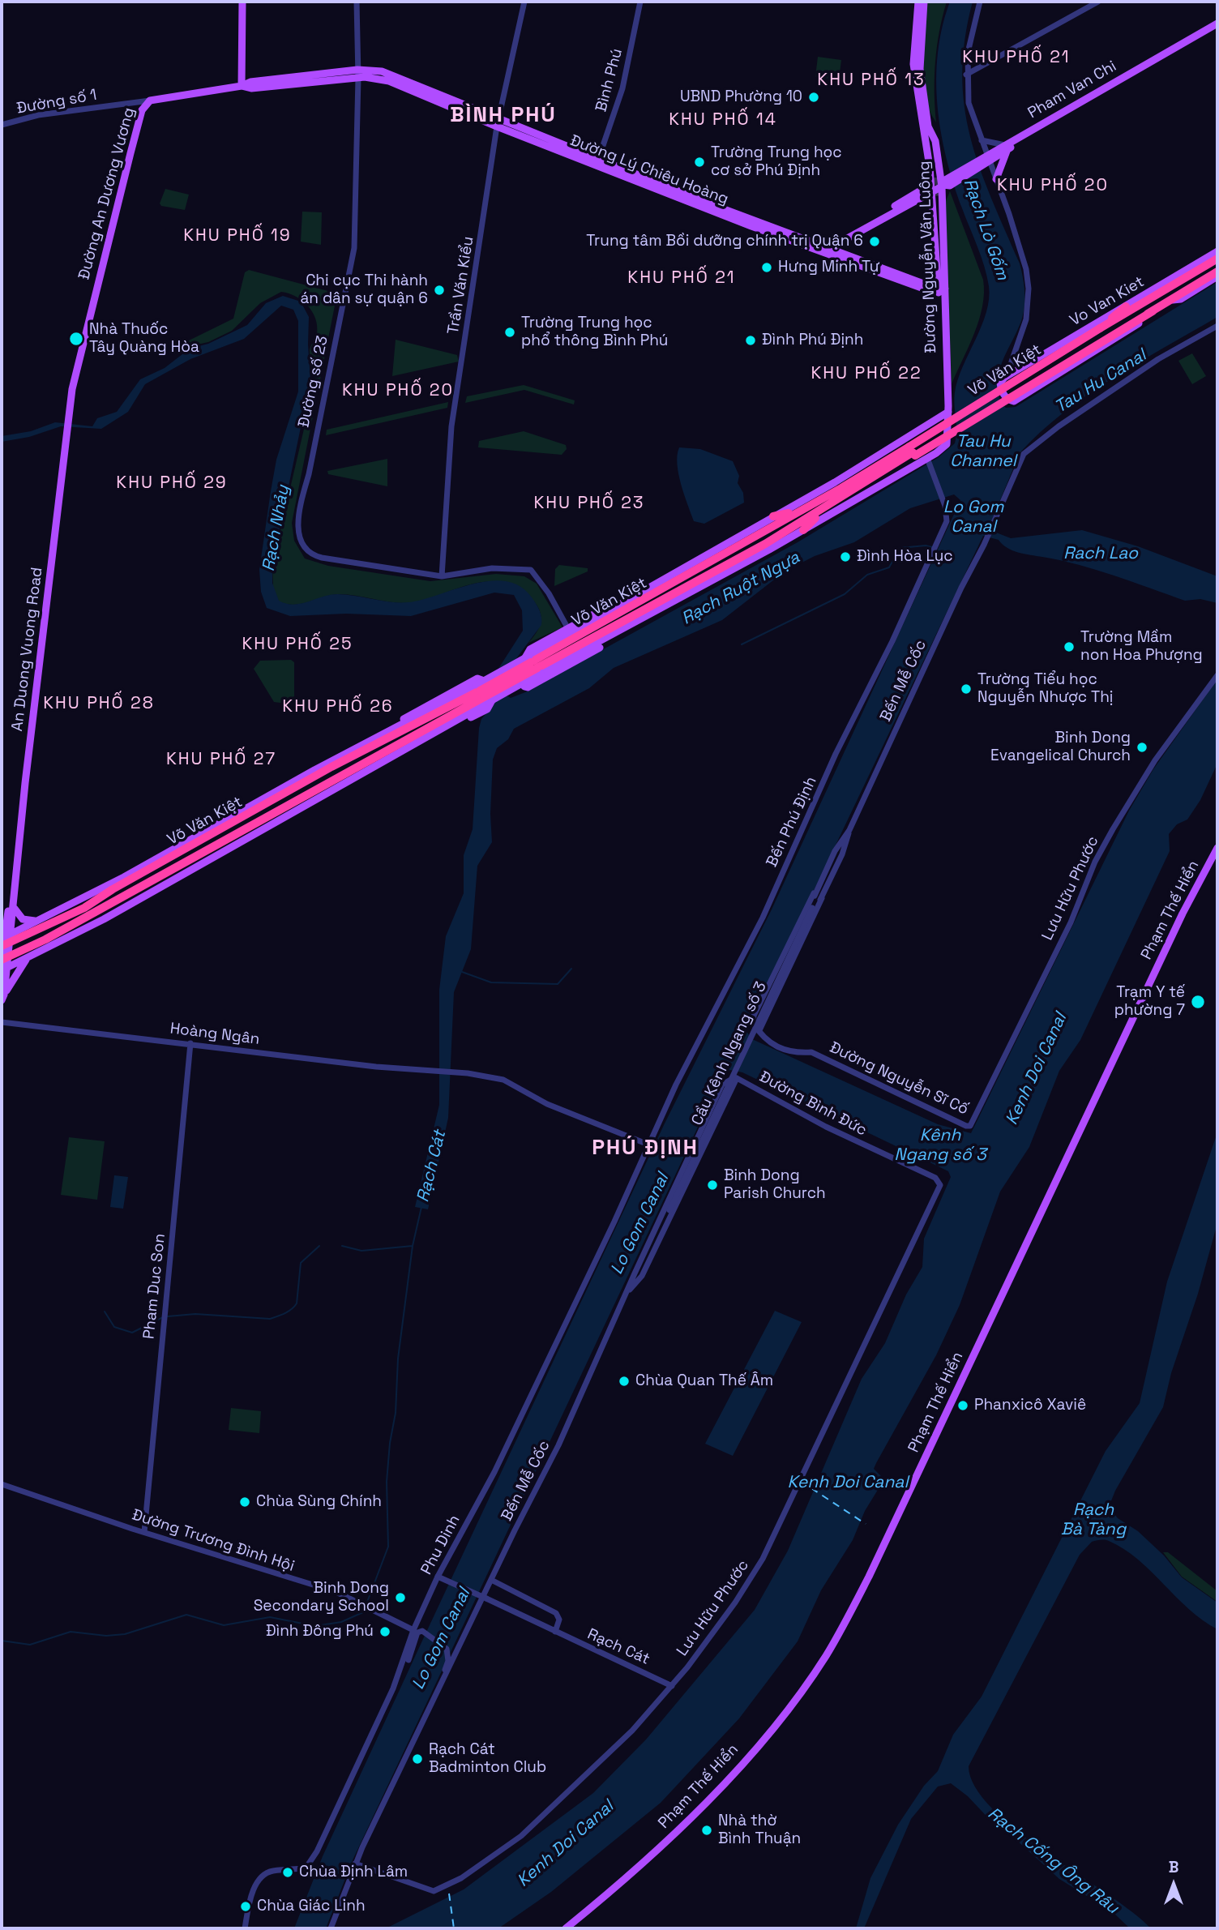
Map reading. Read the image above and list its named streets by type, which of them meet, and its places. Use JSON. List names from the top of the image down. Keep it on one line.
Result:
{"streets":{"highway":["Võ Văn Kiệt"],"main road":["Pham Van Chi","Đường Lý Chiêu Hoàng","Đường An Dương Vương","Đường Nguyễn Văn Luông","Vo Van Kiet","An Duong Vuong Road","Phạm Thế Hiển"],"street":["Bình Phú","Đường số 1","Trần Văn Kiểu","Đường số 23","Bến Mễ Cốc","Bến Phú Định","Lưu Hữu Phước","Hoàng Ngân","Cầu Kênh Ngang số 3","Đường Nguyễn Sĩ Cố","Đường Bình Đức","Pham Duc Son","Đường Trương Đình Hội","Phu Dinh","Rạch Cát"]},"crossings":[["Bình Phú","Đường Lý Chiêu Hoàng"],["Pham Van Chi","Đường Lý Chiêu Hoàng"],["Pham Van Chi","Đường Nguyễn Văn Luông"],["Đường số 1","Đường An Dương Vương"],["Đường Lý Chiêu Hoàng","Đường An Dương Vương"],["Đường Lý Chiêu Hoàng","Đường Nguyễn Văn Luông"],["Đường Lý Chiêu Hoàng","Trần Văn Kiểu"],["Đường Lý Chiêu Hoàng","Đường số 23"],["Đường An Dương Vương","An Duong Vuong Road"],["Đường Nguyễn Văn Luông","Võ Văn Kiệt"],["Trần Văn Kiểu","Đường số 23"],["Võ Văn Kiệt","An Duong Vuong Road"],["Võ Văn Kiệt","Bến Phú Định"],["Bến Mễ Cốc","Lưu Hữu Phước"],["Bến Mễ Cốc","Cầu Kênh Ngang số 3"],["Bến Mễ Cốc","Đường Nguyễn Sĩ Cố"],["Bến Mễ Cốc","Đường Bình Đức"],["Bến Mễ Cốc","Phu Dinh"],["Bến Phú Định","Hoàng Ngân"],["Bến Phú Định","Phu Dinh"],["Lưu Hữu Phước","Đường Nguyễn Sĩ Cố"],["Lưu Hữu Phước","Đường Bình Đức"],["Lưu Hữu Phước","Rạch Cát"],["Hoàng Ngân","Pham Duc Son"],["Hoàng Ngân","Phu Dinh"],["Pham Duc Son","Đường Trương Đình Hội"],["Đường Trương Đình Hội","Phu Dinh"],["Phu Dinh","Rạch Cát"]],"districts":["KHU PHỐ 21","KHU PHỐ 13","BÌNH PHÚ","KHU PHỐ 14","KHU PHỐ 20","KHU PHỐ 19","KHU PHỐ 21","KHU PHỐ 22","KHU PHỐ 20","KHU PHỐ 29","KHU PHỐ 23","KHU PHỐ 25","KHU PHỐ 28","KHU PHỐ 26","KHU PHỐ 27","PHÚ ĐỊNH"],"water":["Rạch Lò Gốm","Tau Hu Canal","Tau Hu Channel","Lo Gom Canal","Rạch Nhảy","Rach Lao","Rạch Ruột Ngựa","Kenh Doi Canal","Kênh Ngang số 3","Rạch Cát","Rạch Bà Tàng","Rạch Cống Ông Râu"],"places":["UBND Phường 10","Trường Trung học cơ sở Phú Định","Trung tâm Bồi dưỡng chính trị Quận 6","Hưng Minh Tự","Chi cục Thi hành án dân sự quận 6","Trường Trung học phổ thông Bình Phú","Nhà Thuốc Tây Quàng Hòa","Đình Phú Định","Đình Hòa Lục","Trường Mầm non Hoa Phượng","Trường Tiểu học Nguyễn Nhược Thị","Binh Dong Evangelical Church","Trạm Y tế phường 7","Binh Dong Parish Church","Chùa Quan Thế Âm","Phanxicô Xaviê","Chùa Sùng Chính","Binh Dong Secondary School","Đình Đông Phú","Rạch Cát Badminton Club","Nhà thờ Bình Thuận","Chùa Định Lâm","Chùa Giác Linh"],"north":"top"}
